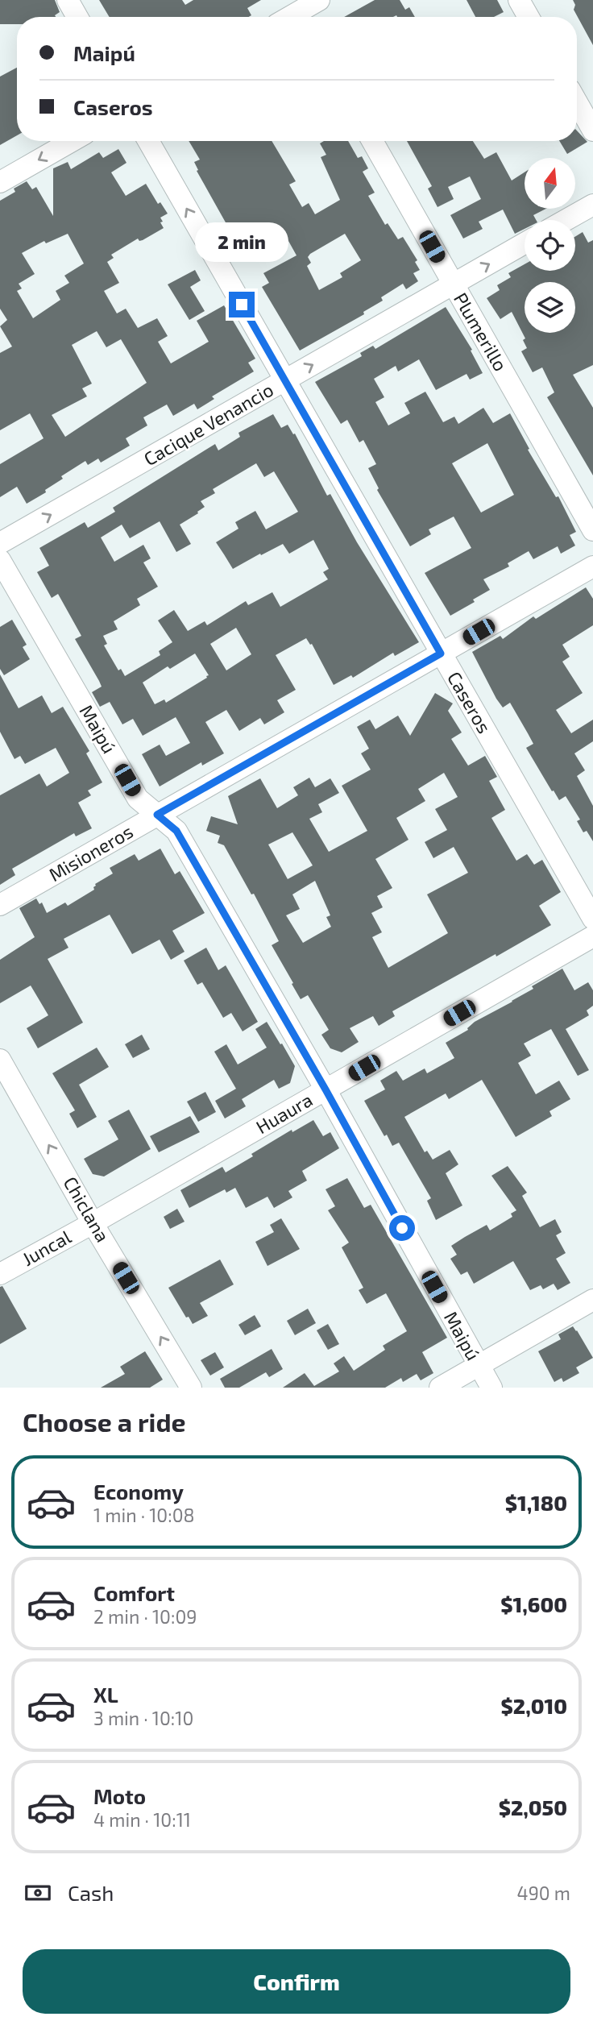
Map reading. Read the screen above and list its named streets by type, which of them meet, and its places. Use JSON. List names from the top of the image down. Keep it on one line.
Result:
{"streets":{"street":["Plumerillo","Cacique Venancio","Caseros","Maipú","Misioneros","Huaura","Chiclana","Juncal"]},"crossings":[["Plumerillo","Cacique Venancio"],["Cacique Venancio","Caseros"],["Caseros","Misioneros"],["Maipú","Misioneros"],["Maipú","Huaura"],["Huaura","Chiclana"],["Huaura","Juncal"],["Chiclana","Juncal"]],"one_way":["Cacique Venancio","Chiclana"],"north":"top","page":{"banner":["Maipú","Caseros"],"bubble":"2 min","heading":"Choose a ride","list":[{"name":"Economy","note":"1 min · 10:08","value":"$1,180"},{"name":"Comfort","note":"2 min · 10:09","value":"$1,600"},{"name":"XL","note":"3 min · 10:10","value":"$2,010"},{"name":"Moto","note":"4 min · 10:11","value":"$2,050"}],"pay":["Cash","490 m"],"buttons":"Confirm"}}
